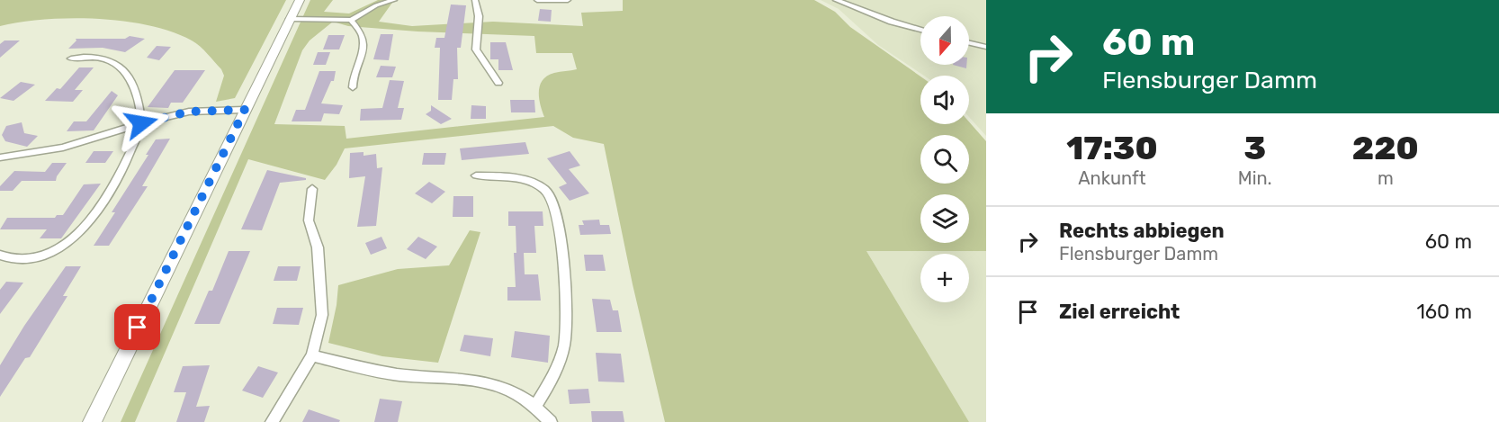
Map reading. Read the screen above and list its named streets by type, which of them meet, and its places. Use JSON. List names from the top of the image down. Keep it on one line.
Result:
{"north":"bottom","page":{"turn":["60 m","Flensburger Damm"],"map_buttons":"+","eta":["17:30","Ankunft","3","Min.","220","m"],"list":[{"name":"Rechts abbiegen","note":"Flensburger Damm","value":"60 m"},{"name":"Ziel erreicht","value":"160 m"}]}}
